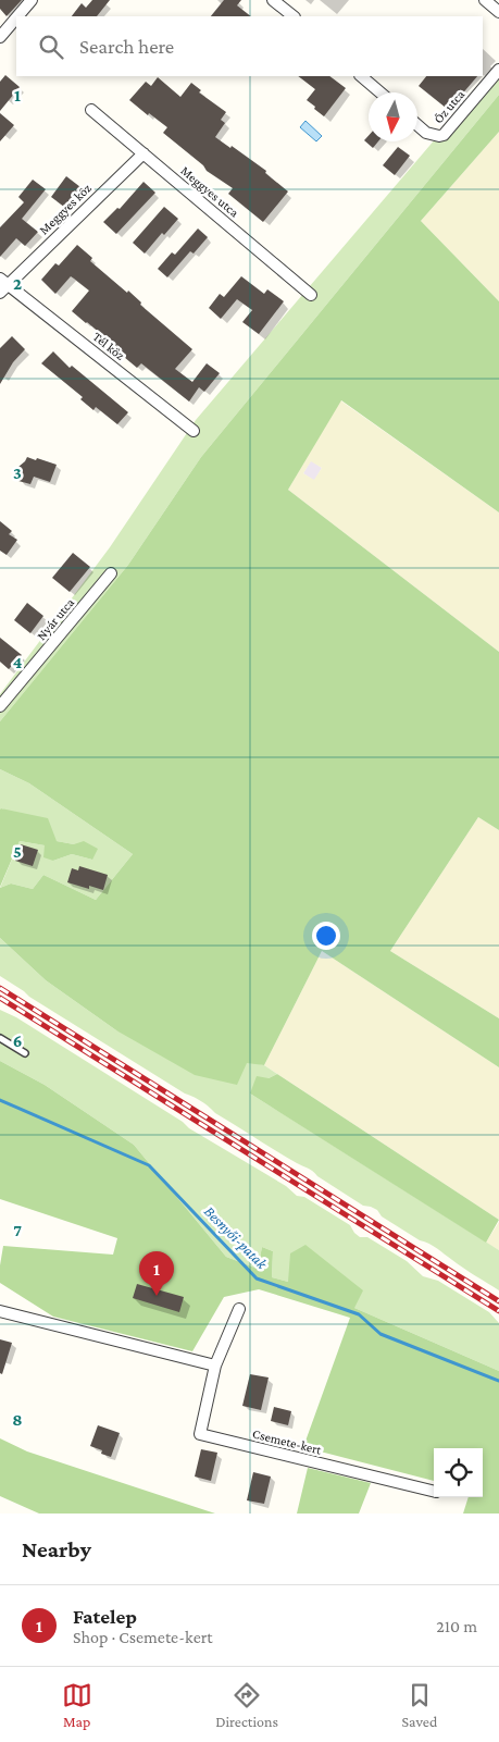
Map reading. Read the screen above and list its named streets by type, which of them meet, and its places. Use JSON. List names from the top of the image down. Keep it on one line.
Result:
{"streets":{"street":["Őz utca","Meggyes utca","Meggyes köz","Tél köz","Nyár utca","Csemete-kert"]},"crossings":[["Meggyes utca","Meggyes köz"],["Meggyes köz","Tél köz"]],"water":["Besnyői-patak"],"north":"bottom","page":{"search":"Search here","pins":"1","heading":"Nearby","list":[{"mark":"1","name":"Fatelep","note":"Shop · Csemete-kert","value":"210 m"}],"nav":["Map","Directions","Saved"]},"grid":{"rows":["1","2","3","4","5","6","7","8"]}}
